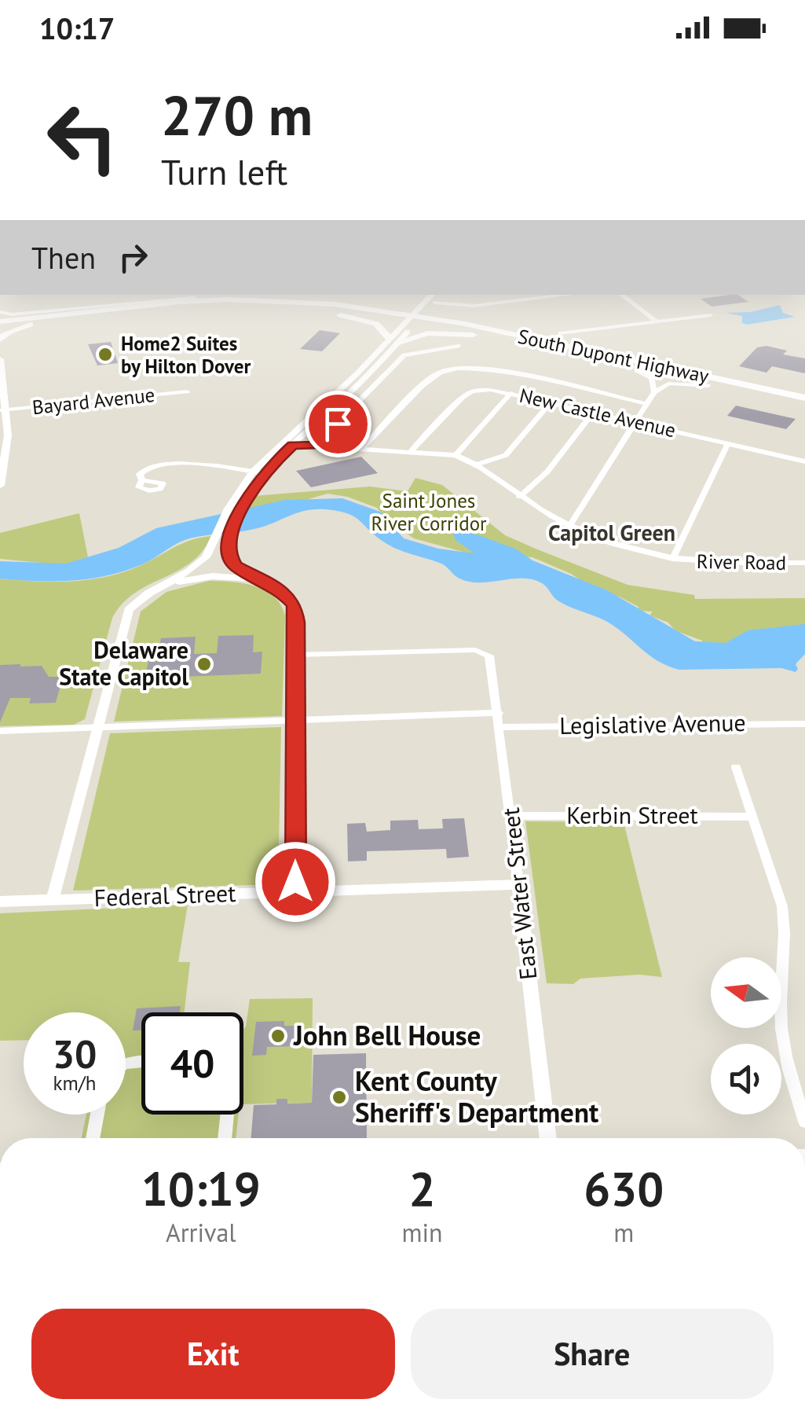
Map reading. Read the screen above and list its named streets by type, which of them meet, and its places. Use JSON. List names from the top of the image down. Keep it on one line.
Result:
{"streets":{"main road":["South Dupont Highway"],"street":["Bayard Avenue","New Castle Avenue","River Road","Legislative Avenue","Kerbin Street","East Water Street","Federal Street"]},"crossings":[["New Castle Avenue","River Road"],["Legislative Avenue","East Water Street"],["Kerbin Street","East Water Street"],["East Water Street","Federal Street"]],"districts":["Capitol Green"],"parks":["Saint Jones River Corridor"],"places":["Home2 Suites by Hilton Dover","Delaware State Capitol","John Bell House","Kent County Sheriff's Department"],"north":"left","page":{"status":"10:17","turn":["270 m","Turn left"],"then":"Then","speed":"30 km/h","limit":"40","eta":["10:19","Arrival","2","min","630","m"],"buttons":["Exit","Share"]}}
